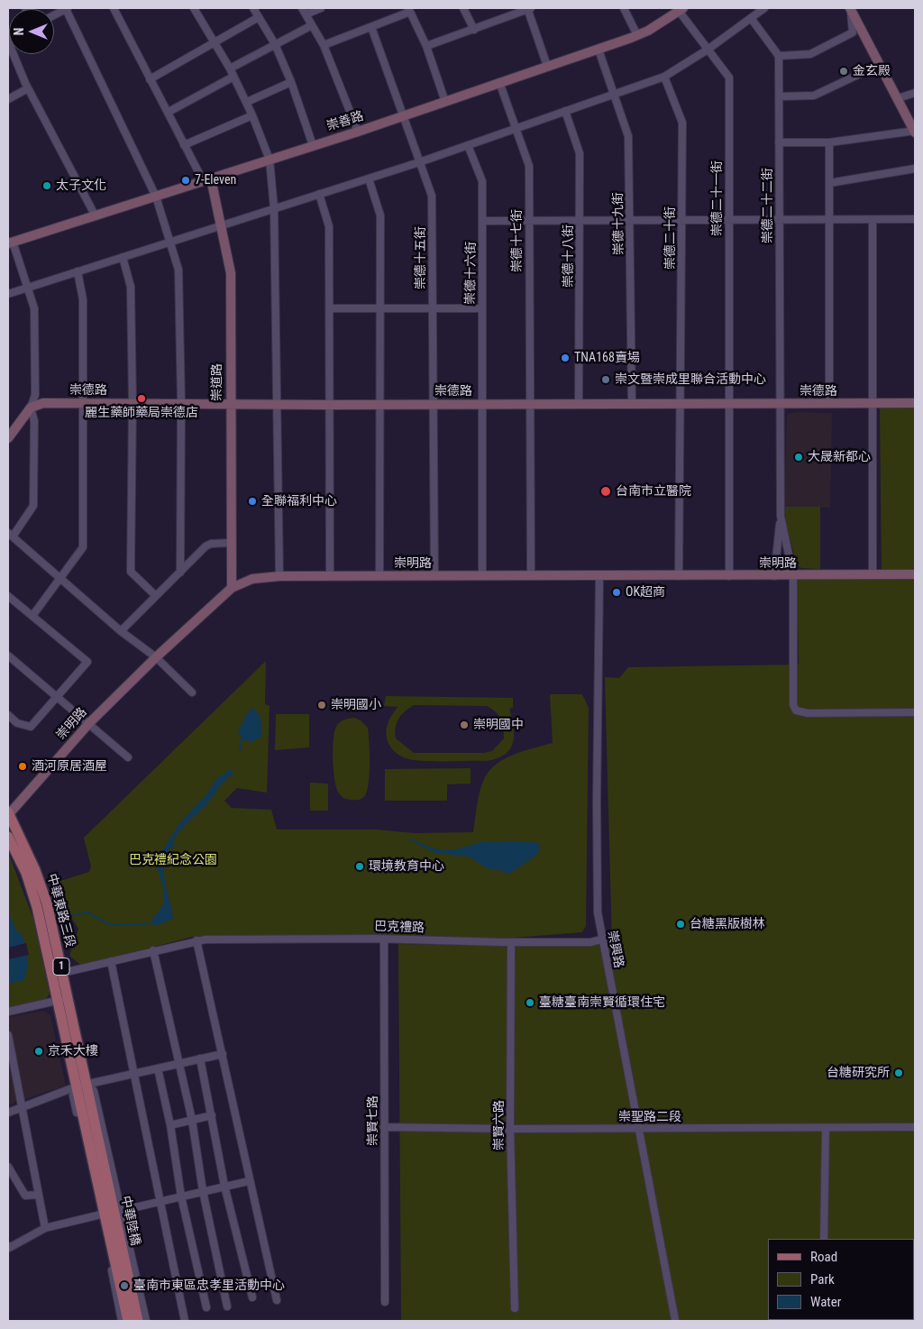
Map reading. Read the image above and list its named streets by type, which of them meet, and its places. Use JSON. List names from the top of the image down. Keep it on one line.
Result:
{"streets":{"main road":["中華東路三段","1","中華陸橋"],"street":["崇善路","崇德二十一街","崇德二十二街","崇德十九街","崇德二十街","崇德十七街","崇德十八街","崇德十五街","崇德十六街","崇道路","崇德路","崇明路","巴克禮路","崇興路","崇聖路二段","崇賢七路","崇賢六路"]},"crossings":[["崇善路","崇德二十一街"],["崇善路","崇德十九街"],["崇善路","崇德十七街"],["崇善路","崇德十五街"],["崇善路","崇道路"],["崇德二十一街","崇德路"],["崇德二十一街","崇明路"],["崇德二十二街","崇德路"],["崇德十九街","崇德路"],["崇德二十街","崇德路"],["崇德二十街","崇明路"],["崇德十七街","崇德路"],["崇德十七街","崇明路"],["崇德十八街","崇德路"],["崇德十五街","崇德路"],["崇德十五街","崇明路"],["崇德十六街","崇德路"],["崇德十六街","崇明路"],["崇道路","崇德路"],["崇道路","崇明路"],["崇明路","中華東路三段"],["崇明路","崇興路"],["中華東路三段","巴克禮路"],["中華東路三段","中華陸橋"],["巴克禮路","崇興路"],["巴克禮路","崇賢七路"],["巴克禮路","崇賢六路"],["崇興路","崇聖路二段"],["崇聖路二段","崇賢七路"],["崇聖路二段","崇賢六路"]],"parks":["巴克禮紀念公園"],"places":["金玄殿","7-Eleven","太子文化","TNA168賣場","崇文暨崇成里聯合活動中心","麗生藥師藥局崇德店","大晟新都心","台南市立醫院","全聯福利中心","OK超商","崇明國小","崇明國中","酒河原居酒屋","環境教育中心","台糖黑版樹林","臺糖臺南崇賢循環住宅","京禾大樓","台糖研究所","臺南市東區忠孝里活動中心"],"legend":["Road","Park","Water"],"north":"left"}
